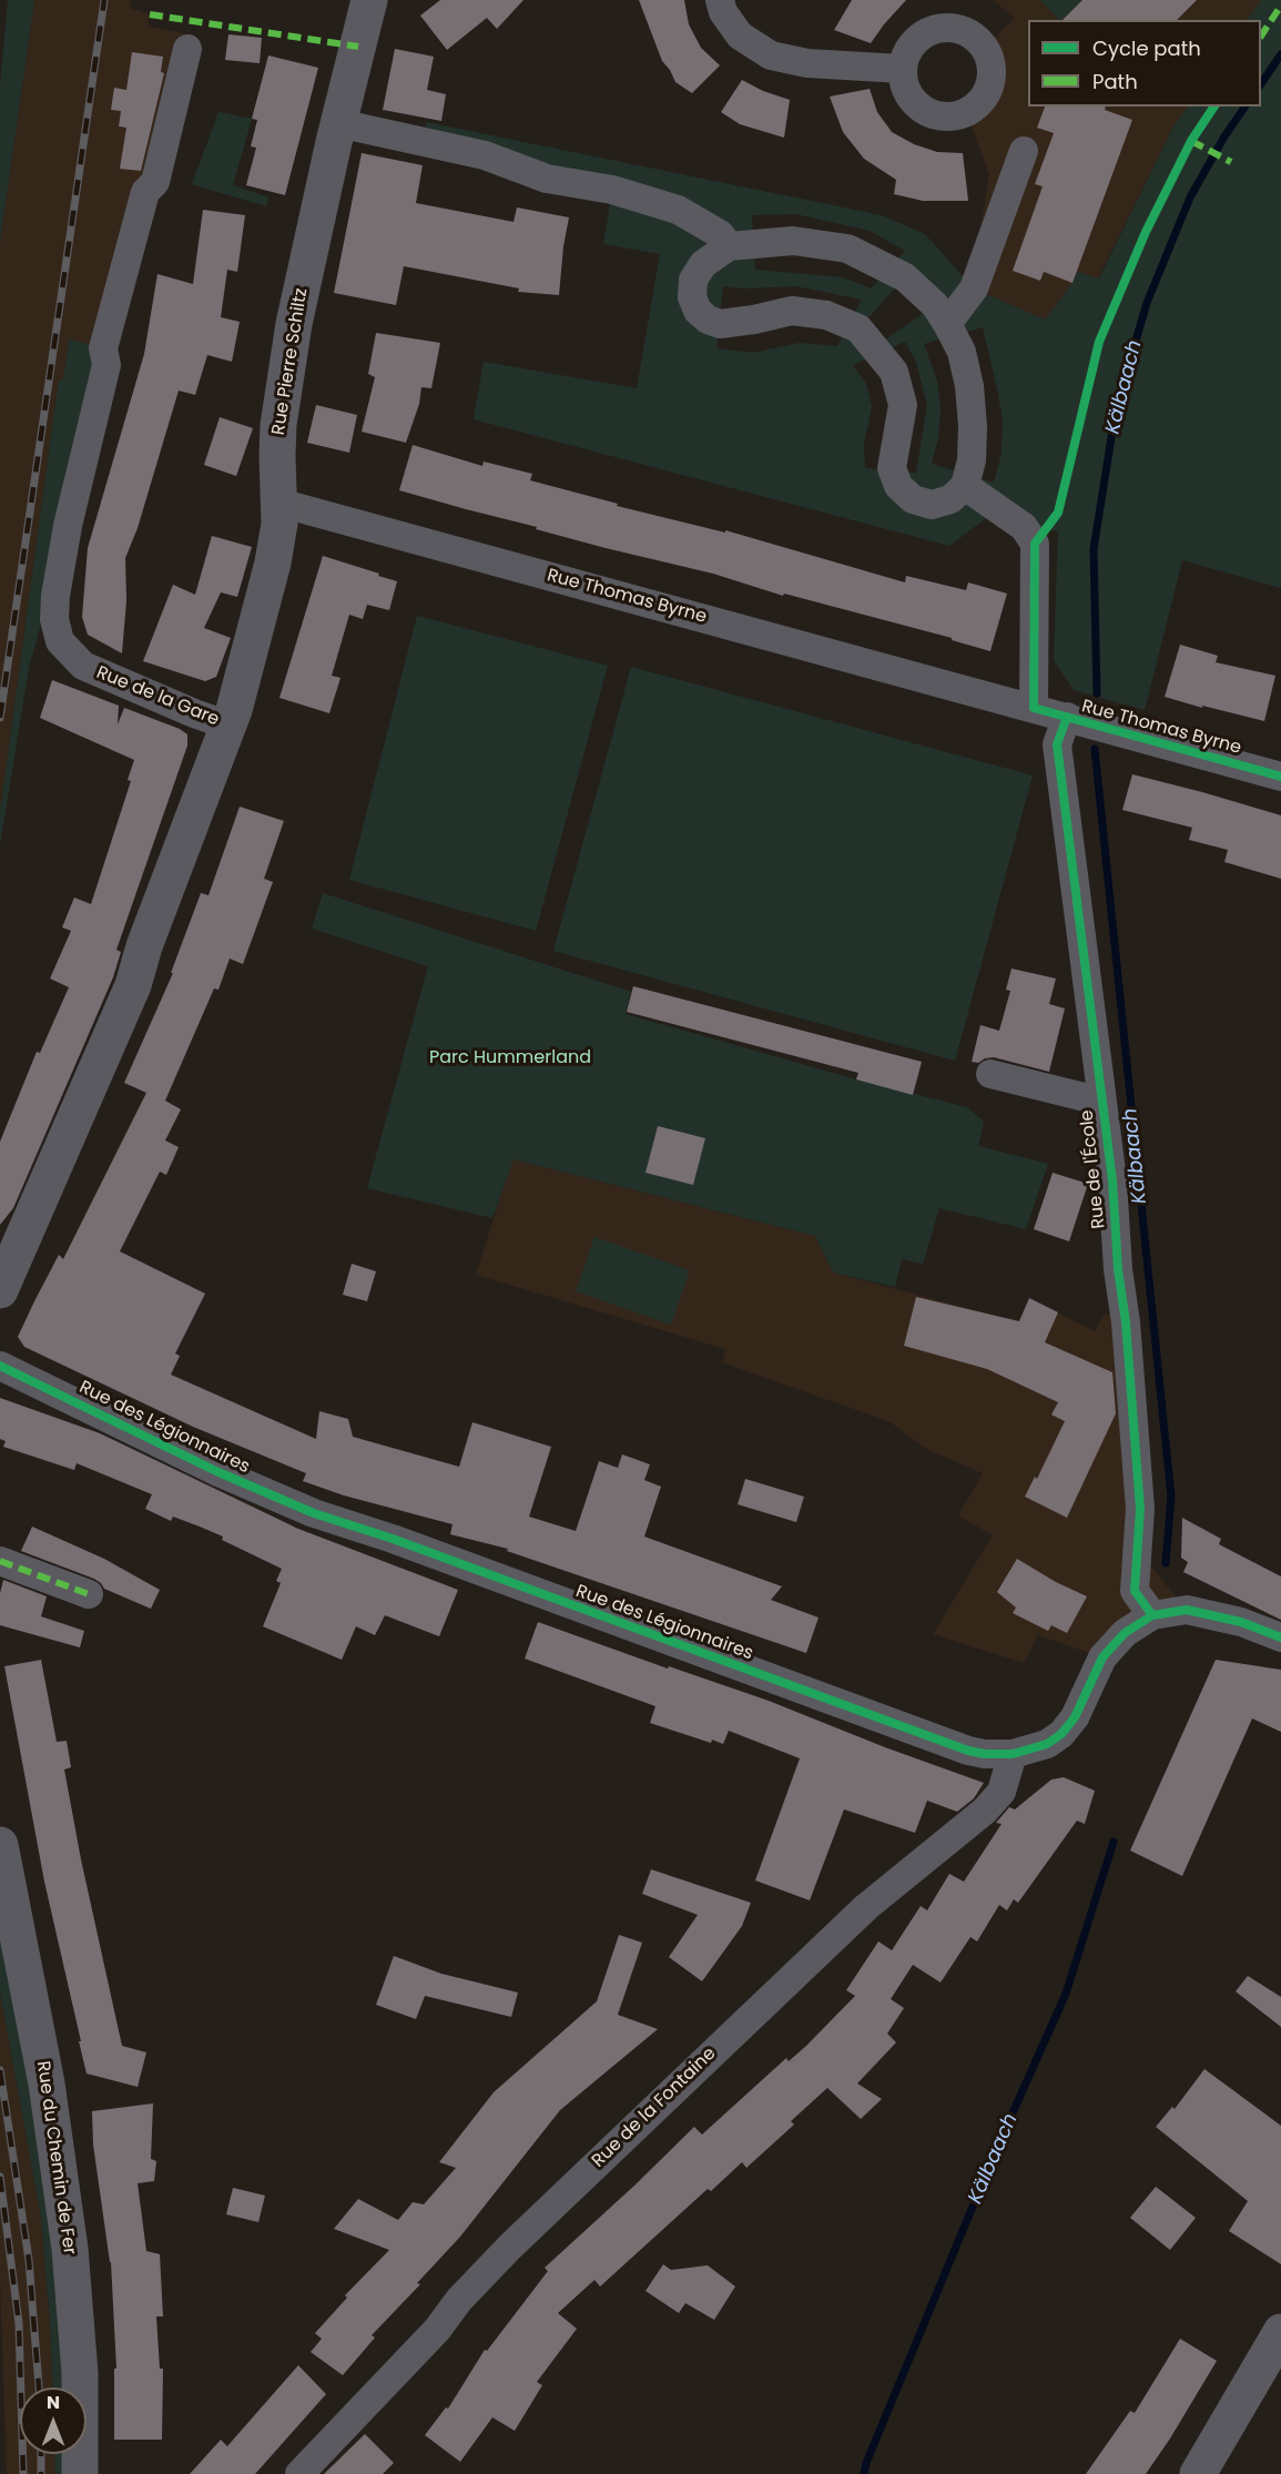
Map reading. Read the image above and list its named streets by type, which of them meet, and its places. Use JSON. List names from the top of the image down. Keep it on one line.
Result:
{"streets":{"main road":["Rue Pierre Schiltz","Rue de la Gare","Rue du Chemin de Fer"],"street":["Rue Thomas Byrne","Rue de l'École","Rue des Légionnaires","Rue de la Fontaine"]},"crossings":[["Rue Pierre Schiltz","Rue Thomas Byrne"],["Rue Pierre Schiltz","Rue de la Gare"],["Rue Thomas Byrne","Rue de l'École"],["Rue de l'École","Rue des Légionnaires"],["Rue des Légionnaires","Rue de la Fontaine"]],"water":["Kälbaach"],"parks":["Parc Hummerland"],"legend":["Cycle path","Path"],"north":"top"}
